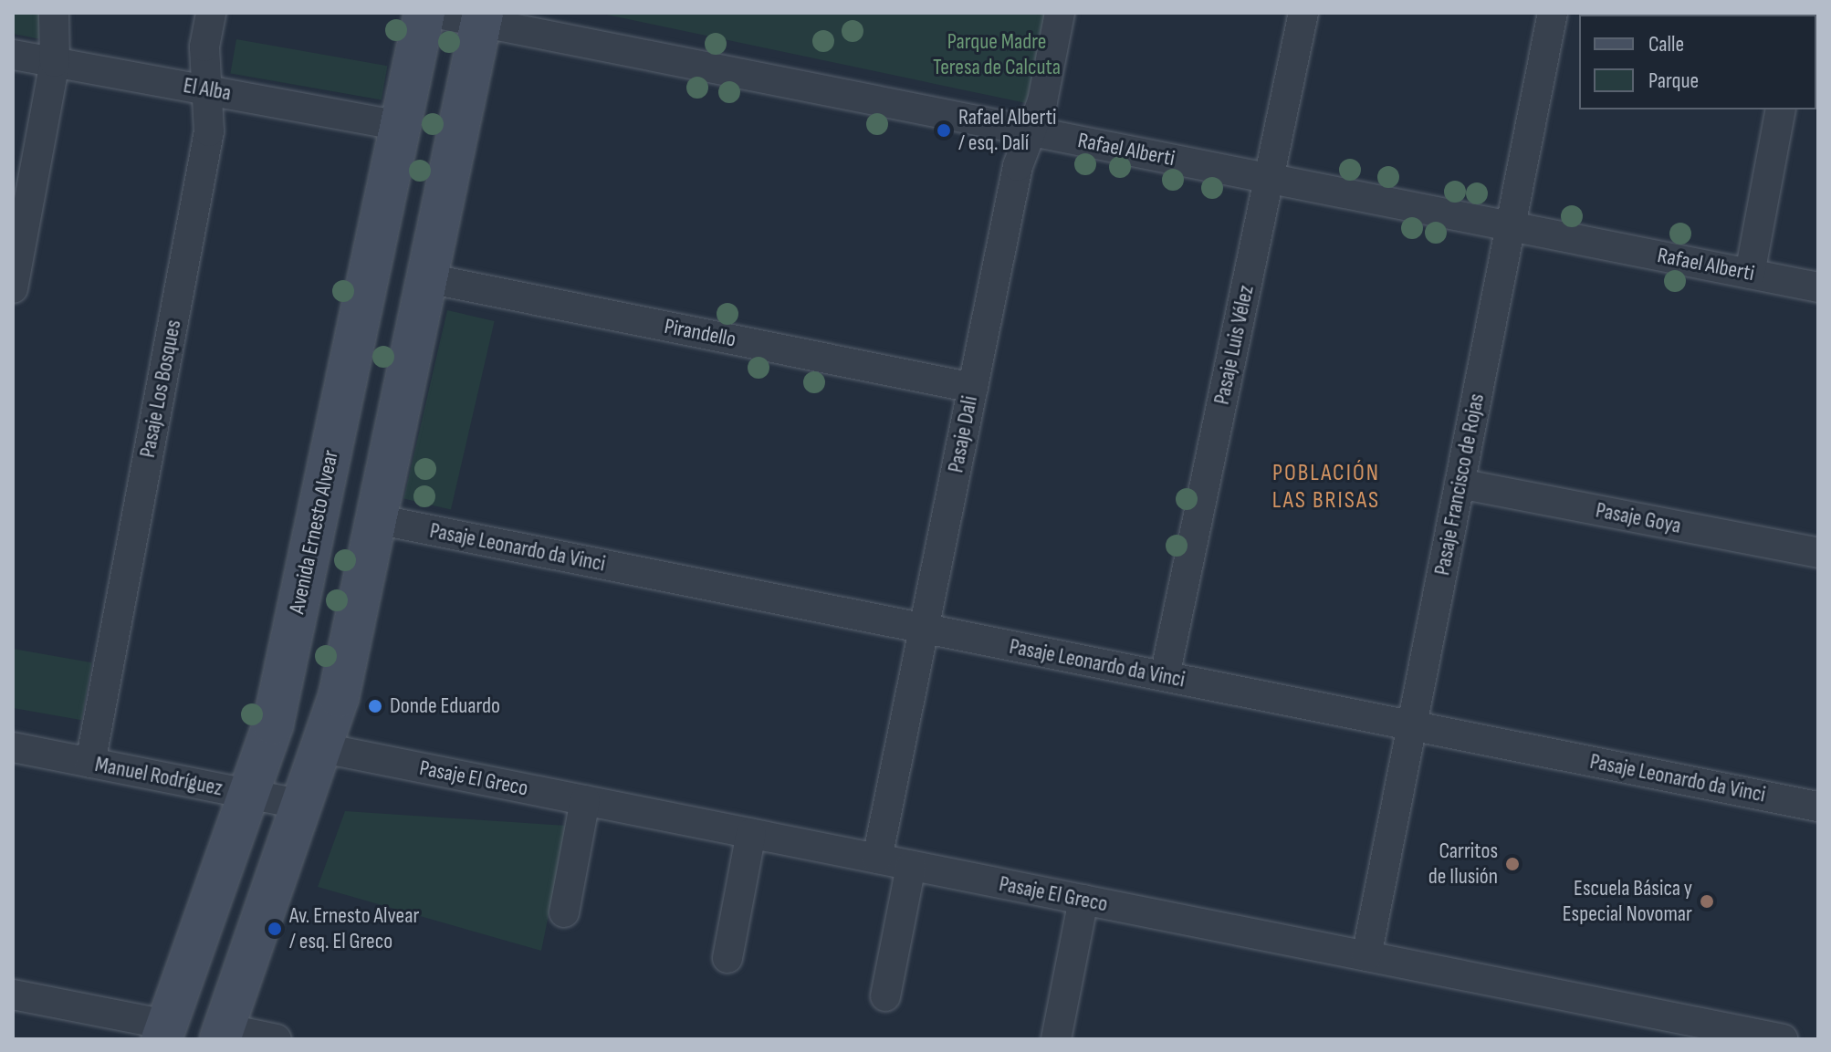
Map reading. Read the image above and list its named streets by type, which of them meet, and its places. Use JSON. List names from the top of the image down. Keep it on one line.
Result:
{"streets":{"main road":["Avenida Ernesto Alvear"],"street":["El Alba","Rafael Alberti","Pirandello","Pasaje Luis Vélez","Pasaje Los Bosques","Pasaje Dali","Pasaje Francisco de Rojas","Pasaje Goya","Pasaje Leonardo da Vinci","Manuel Rodríguez","Pasaje El Greco"]},"crossings":[["El Alba","Pasaje Los Bosques"],["El Alba","Avenida Ernesto Alvear"],["Rafael Alberti","Pasaje Luis Vélez"],["Rafael Alberti","Pasaje Dali"],["Rafael Alberti","Pasaje Francisco de Rojas"],["Pirandello","Pasaje Dali"],["Pasaje Luis Vélez","Pasaje Leonardo da Vinci"],["Pasaje Los Bosques","Manuel Rodríguez"],["Pasaje Dali","Pasaje Leonardo da Vinci"],["Pasaje Dali","Pasaje El Greco"],["Pasaje Francisco de Rojas","Pasaje Goya"],["Pasaje Francisco de Rojas","Pasaje Leonardo da Vinci"],["Pasaje Francisco de Rojas","Pasaje El Greco"],["Avenida Ernesto Alvear","Manuel Rodríguez"]],"districts":["POBLACIÓN LAS BRISAS"],"parks":["Parque Madre Teresa de Calcuta"],"places":["Rafael Alberti / esq. Dalí","Donde Eduardo","Carritos de Ilusión","Escuela Básica y Especial Novomar","Av. Ernesto Alvear / esq. El Greco"],"legend":["Calle","Parque"]}
